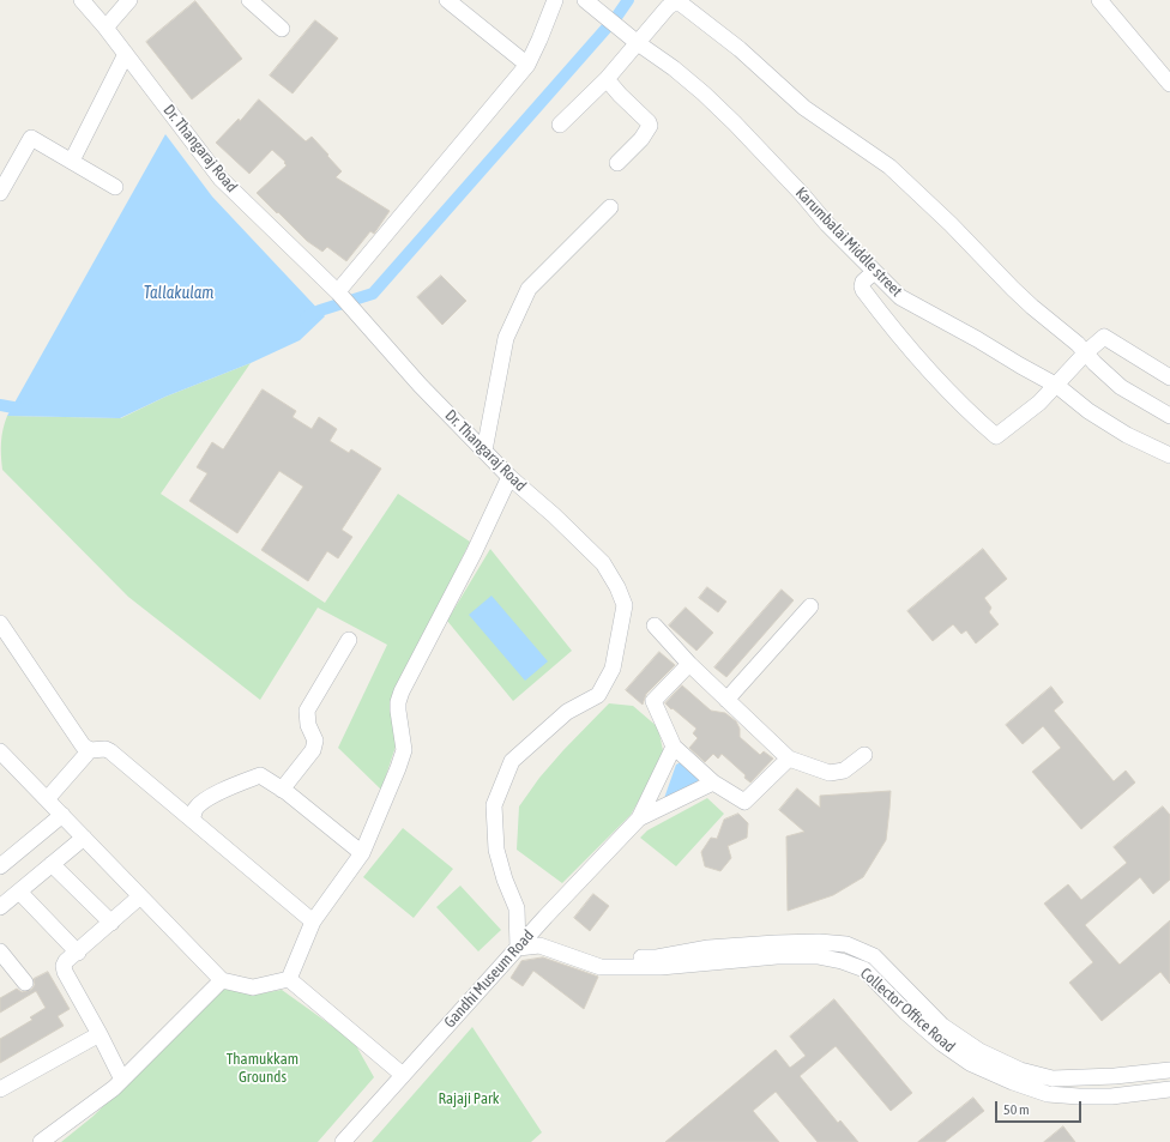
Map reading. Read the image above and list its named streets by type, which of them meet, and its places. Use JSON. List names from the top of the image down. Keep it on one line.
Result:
{"streets":{"street":["Dr. Thangaraj Road","Karumbalai Middle street","Gandhi Museum Road","Collector Office Road"]},"crossings":[["Dr. Thangaraj Road","Gandhi Museum Road"],["Dr. Thangaraj Road","Collector Office Road"],["Gandhi Museum Road","Collector Office Road"]],"water":["Tallakulam"],"parks":["Thamukkam Grounds","Rajaji Park"],"scale_bar":"50 m"}
